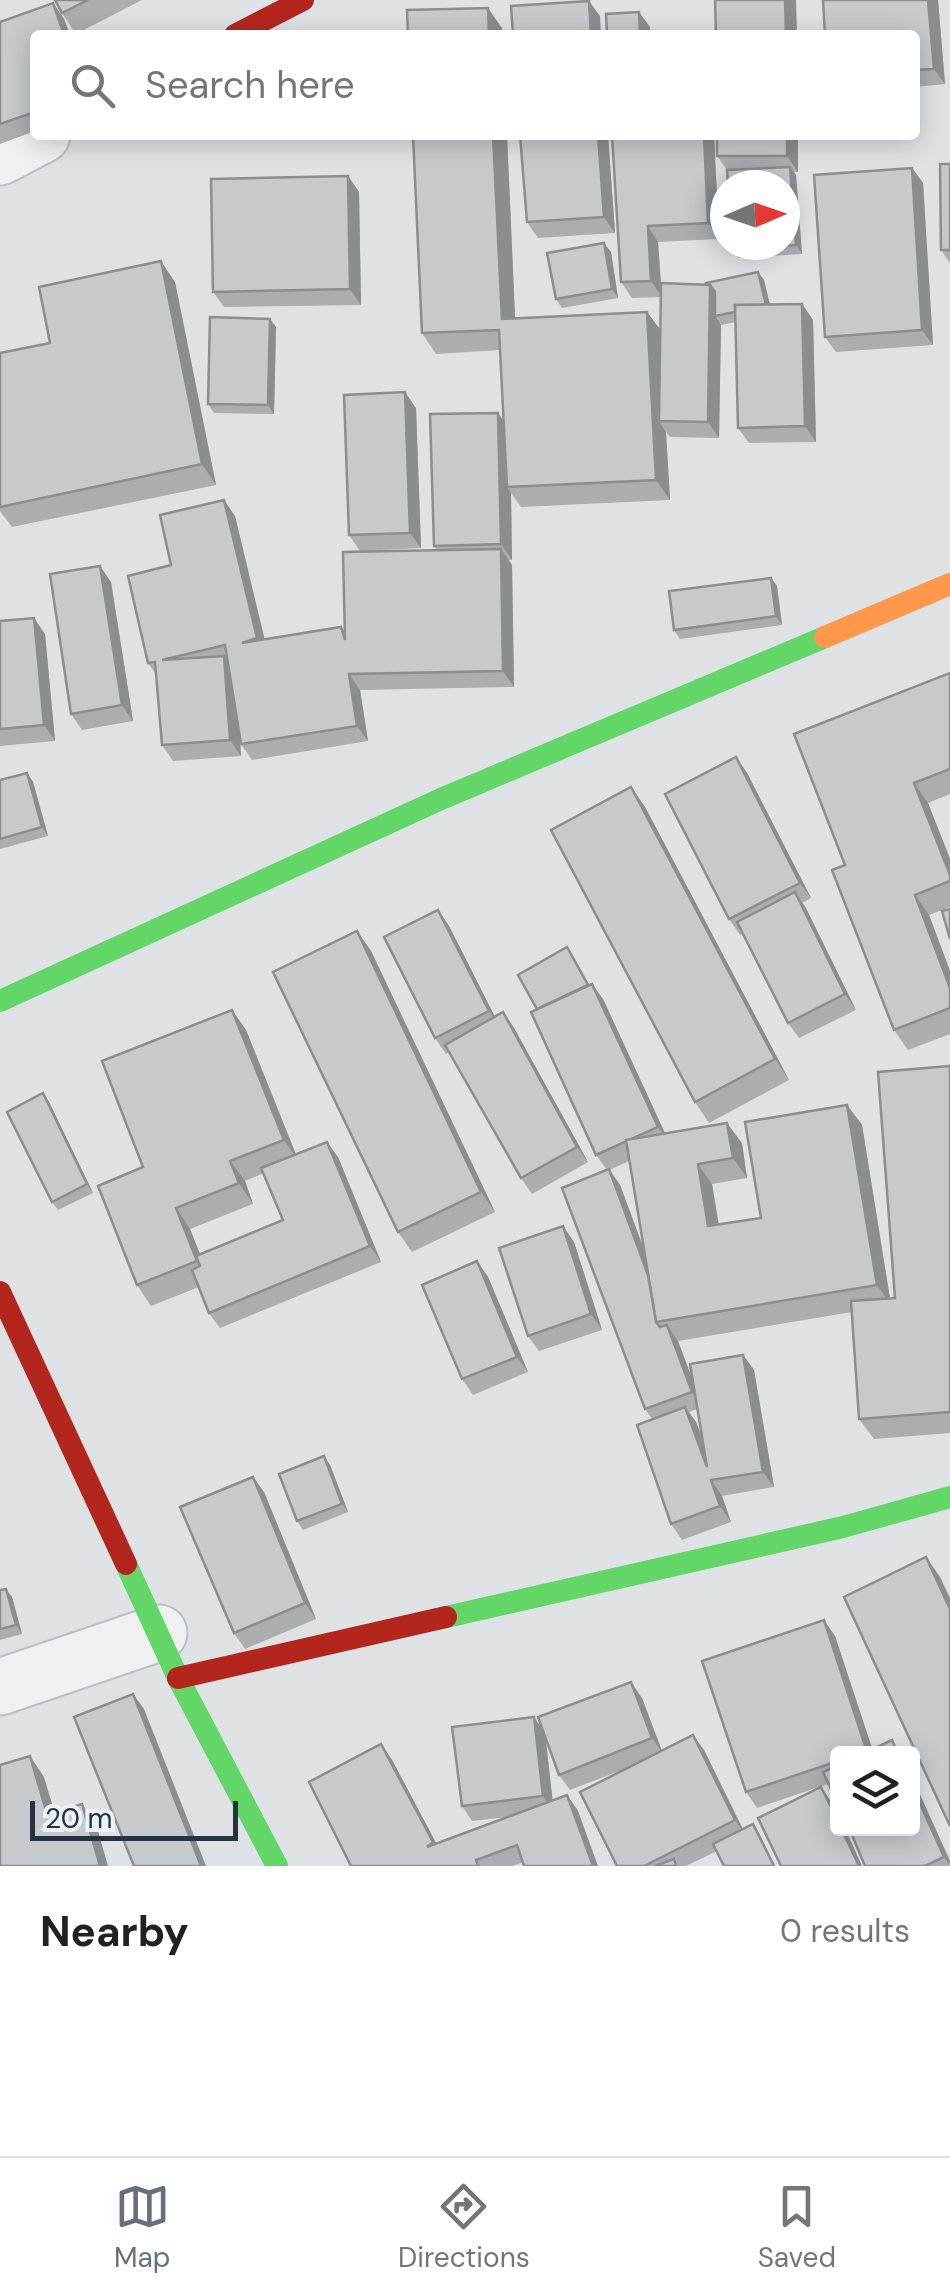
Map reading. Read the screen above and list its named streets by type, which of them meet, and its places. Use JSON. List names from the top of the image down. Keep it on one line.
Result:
{"scale_bar":"20 m","north":"right","page":{"search":"Search here","scale":"20 m","heading":["Nearby","0 results"],"nav":["Map","Directions","Saved"]}}
